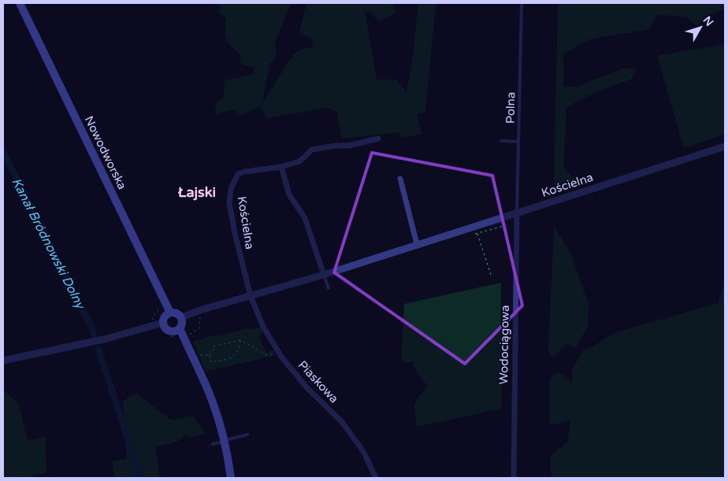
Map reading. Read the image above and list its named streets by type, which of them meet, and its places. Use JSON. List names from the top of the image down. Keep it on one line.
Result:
{"streets":{"main road":["Nowodworska"],"street":["Kościelna","Wodociągowa","Piaskowa"],"lane":["Polna"]},"crossings":[["Polna","Kościelna"],["Polna","Wodociągowa"],["Nowodworska","Kościelna"],["Kościelna","Wodociągowa"],["Kościelna","Piaskowa"]],"districts":["Łajski"],"water":["Kanał Bródnowski Dolny"],"north":"top right"}
